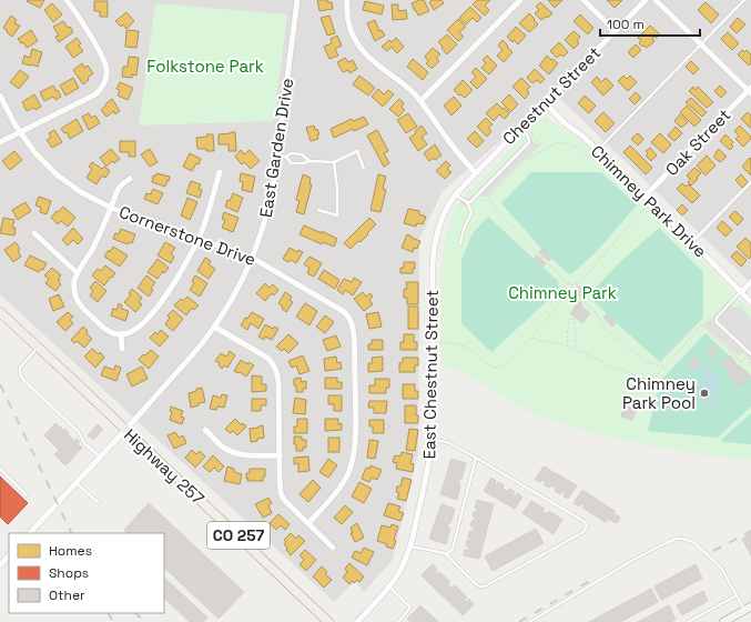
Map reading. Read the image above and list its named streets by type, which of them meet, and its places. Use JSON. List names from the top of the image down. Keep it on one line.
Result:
{"streets":{"main road":["Highway 257","CO 257"],"street":["Chestnut Street","Oak Street","East Garden Drive","Chimney Park Drive","Cornerstone Drive","East Chestnut Street"]},"crossings":[["Chestnut Street","Chimney Park Drive"],["Chestnut Street","East Chestnut Street"],["Oak Street","Chimney Park Drive"],["East Garden Drive","Cornerstone Drive"],["East Garden Drive","Highway 257"]],"parks":["Folkstone Park","Chimney Park"],"places":["Chimney Park Pool"],"legend":["Homes","Shops","Other"],"scale_bar":"100 m"}
